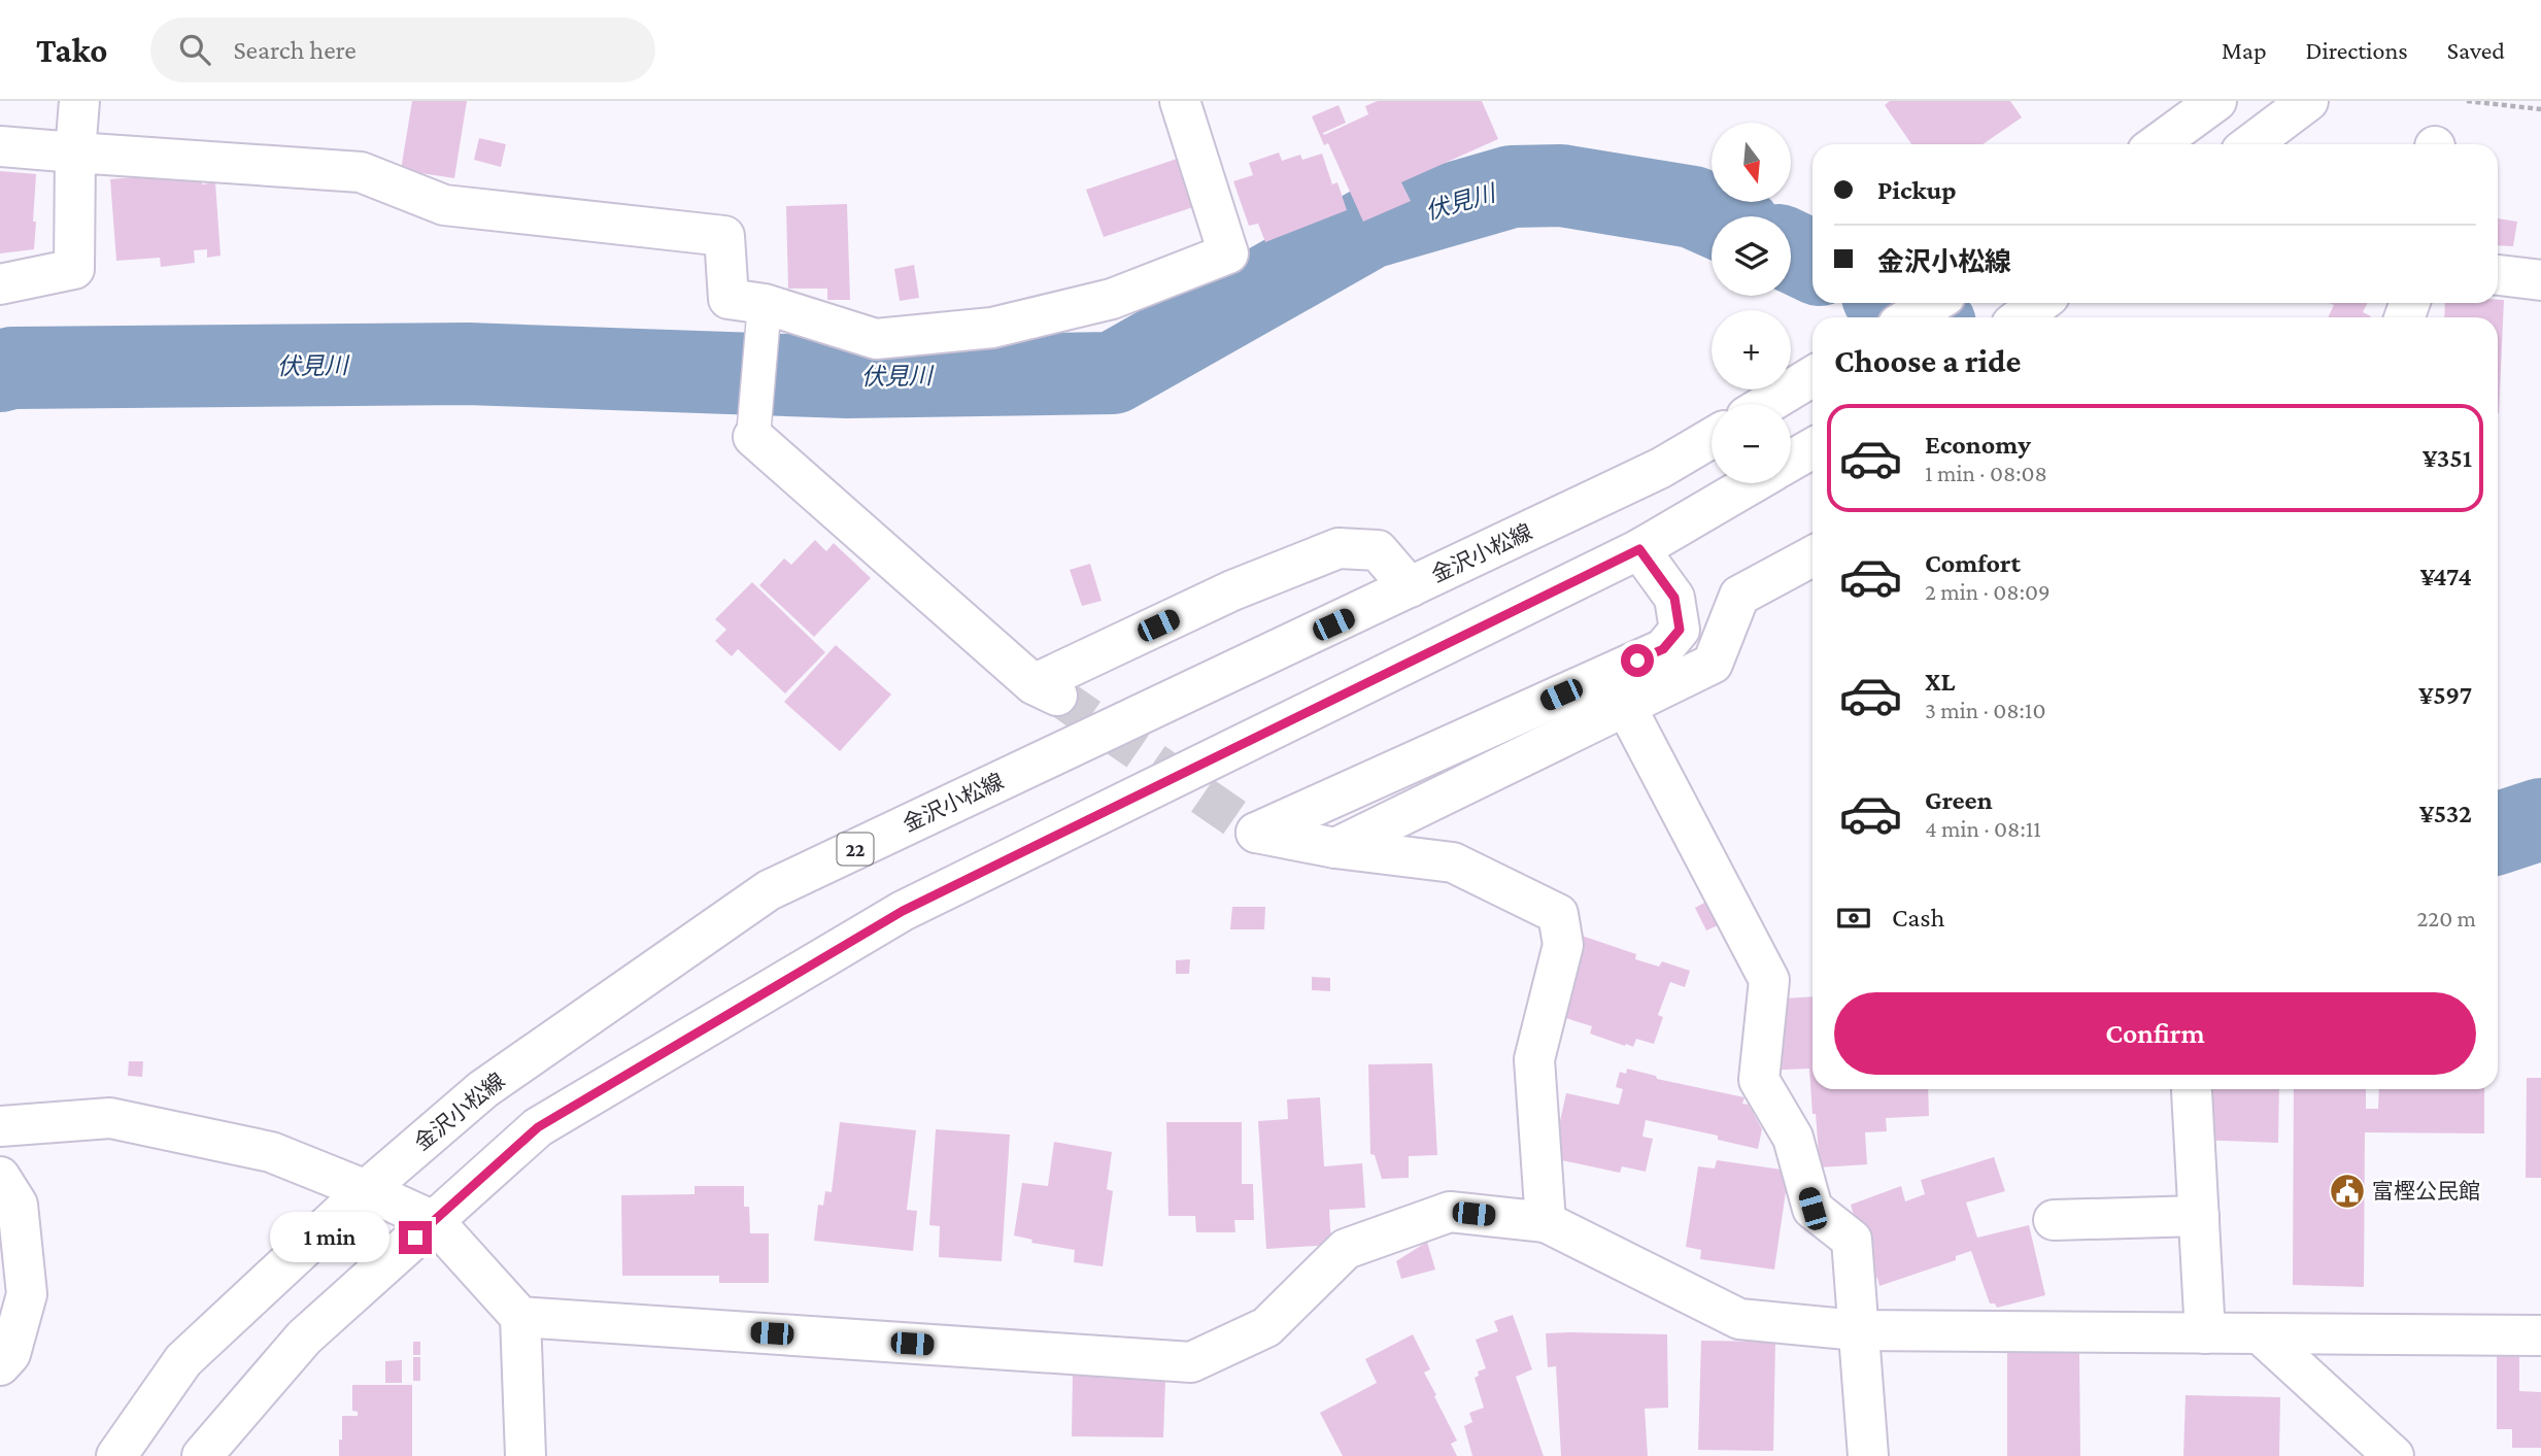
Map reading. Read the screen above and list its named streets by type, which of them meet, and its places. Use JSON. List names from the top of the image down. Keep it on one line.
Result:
{"streets":{"street":["金沢小松線","22"]},"water":["伏見川"],"places":{"public building":["富樫公民館"]},"north":"bottom","page":{"header":"Tako","search":"Search here","nav":["Map","Directions","Saved"],"map_buttons":["+","−"],"banner":["Pickup","金沢小松線"],"heading":"Choose a ride","list":[{"name":"Economy","note":"1 min · 08:08","value":"¥351"},{"name":"Comfort","note":"2 min · 08:09","value":"¥474"},{"name":"XL","note":"3 min · 08:10","value":"¥597"},{"name":"Green","note":"4 min · 08:11","value":"¥532"}],"pay":["Cash","220 m"],"buttons":"Confirm","bubble":"1 min"}}
